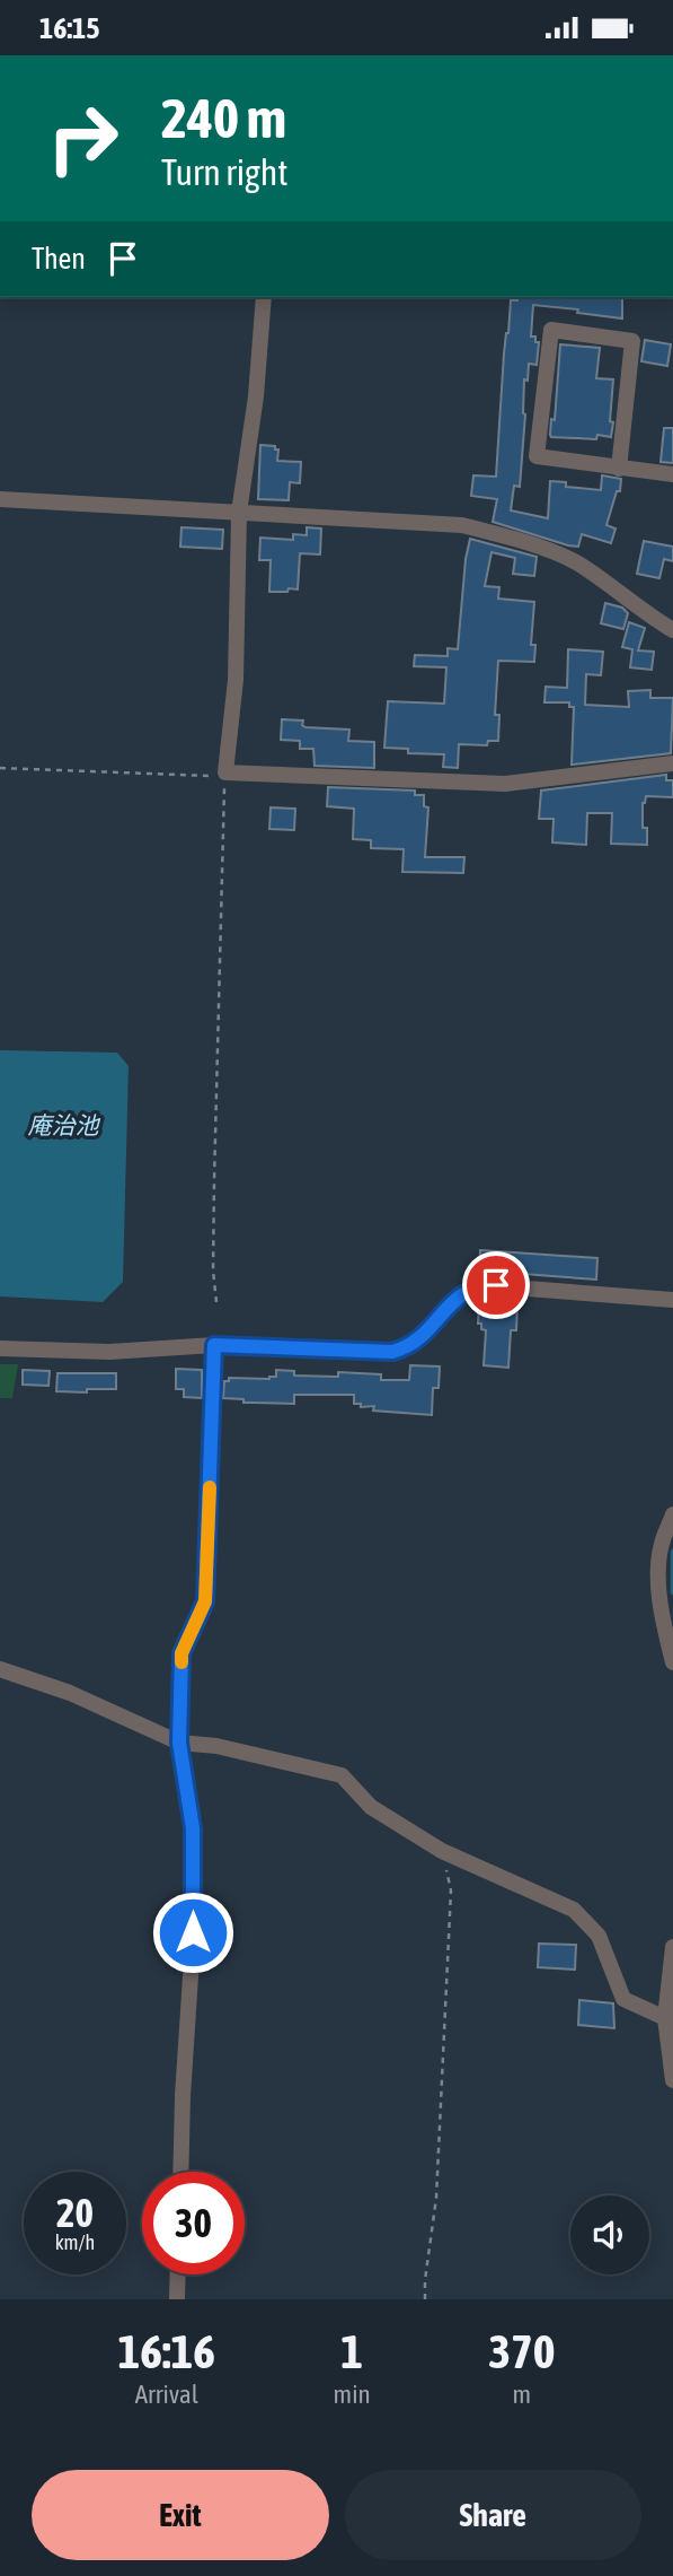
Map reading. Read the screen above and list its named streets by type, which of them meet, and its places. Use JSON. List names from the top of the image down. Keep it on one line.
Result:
{"water":["庵治池"],"page":{"status":"16:15","turn":["240 m","Turn right"],"then":"Then","speed":"20 km/h","limit":"30","eta":["16:16","Arrival","1","min","370","m"],"buttons":["Exit","Share"]}}
